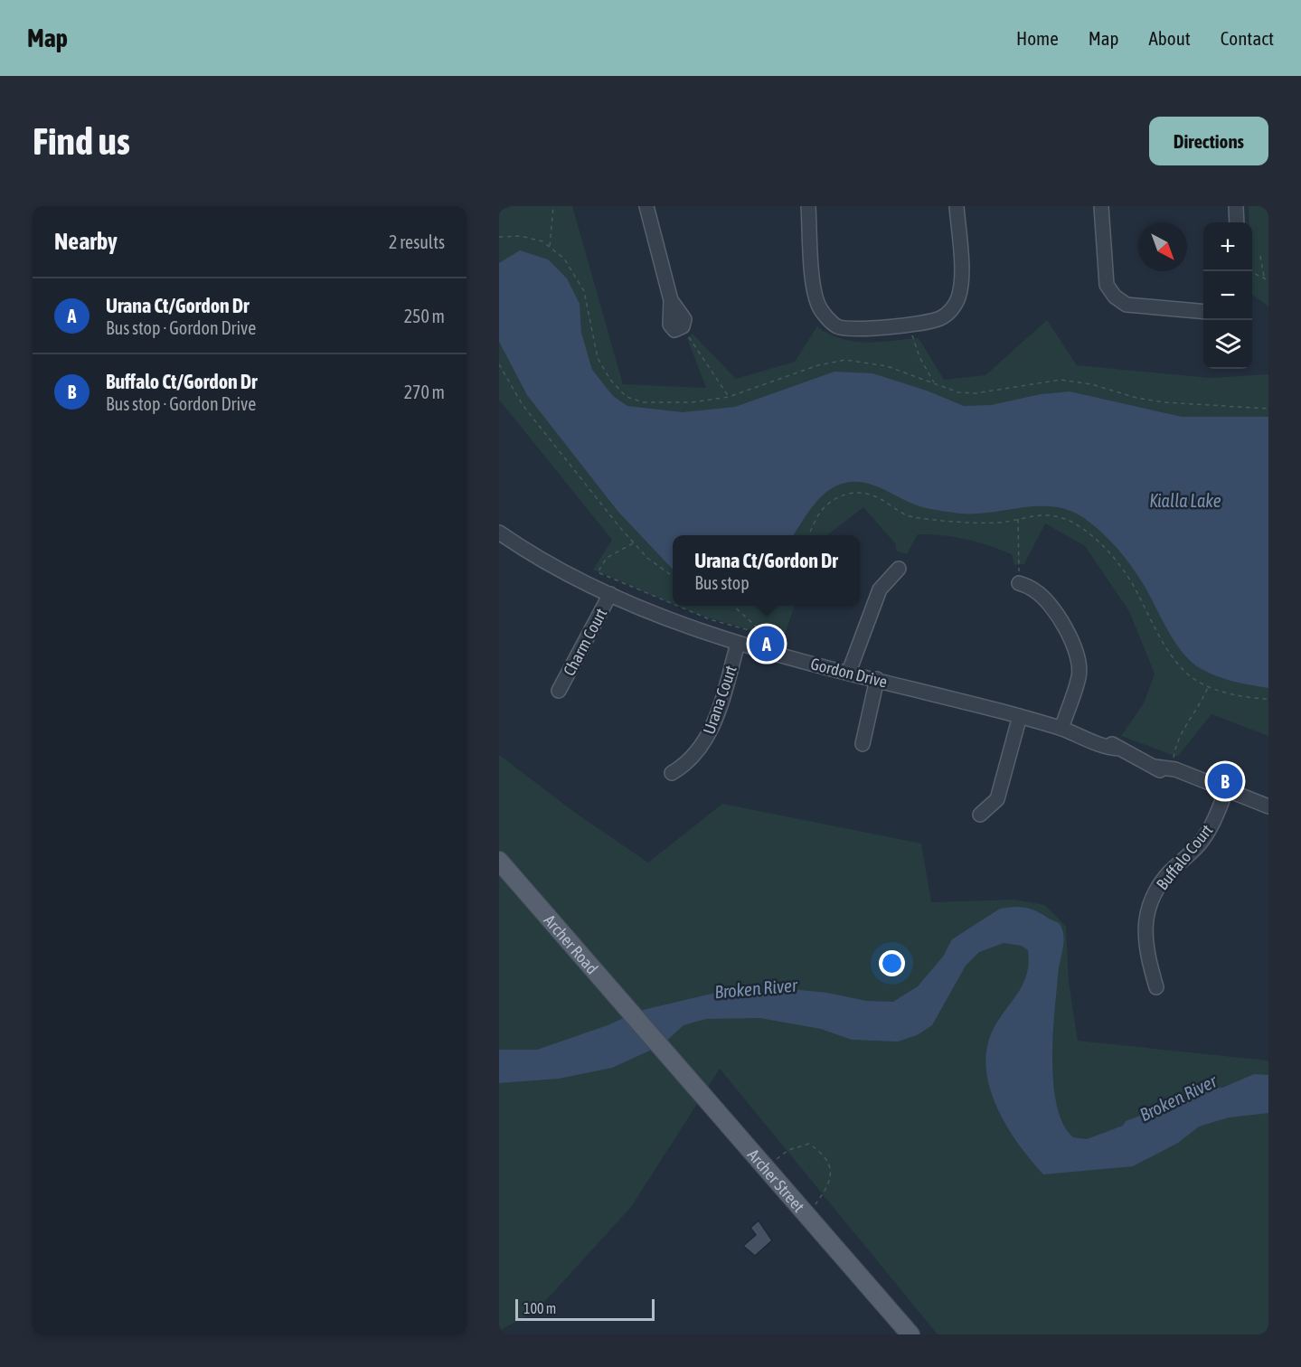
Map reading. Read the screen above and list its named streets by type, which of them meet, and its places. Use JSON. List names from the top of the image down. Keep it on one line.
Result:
{"streets":{"main road":["Archer Road","Archer Street"],"street":["Charm Court","Gordon Drive","Urana Court","Buffalo Court"]},"crossings":[["Charm Court","Gordon Drive"],["Gordon Drive","Urana Court"],["Gordon Drive","Buffalo Court"],["Archer Road","Archer Street"]],"water":["Kialla Lake","Broken River"],"scale_bar":"100 m","north":"bottom right","page":{"header":"Map","nav":["Home","Map","About","Contact"],"buttons":"Directions","title":"Find us","heading":["Nearby","2 results"],"map_buttons":["+","−"],"list":[{"mark":"A","name":"Urana Ct/Gordon Dr","note":"Bus stop · Gordon Drive","value":"250 m"},{"mark":"B","name":"Buffalo Ct/Gordon Dr","note":"Bus stop · Gordon Drive","value":"270 m"}],"popup":["Urana Ct/Gordon Dr","Bus stop"],"pins":["A","B"],"scale":"100 m"}}
